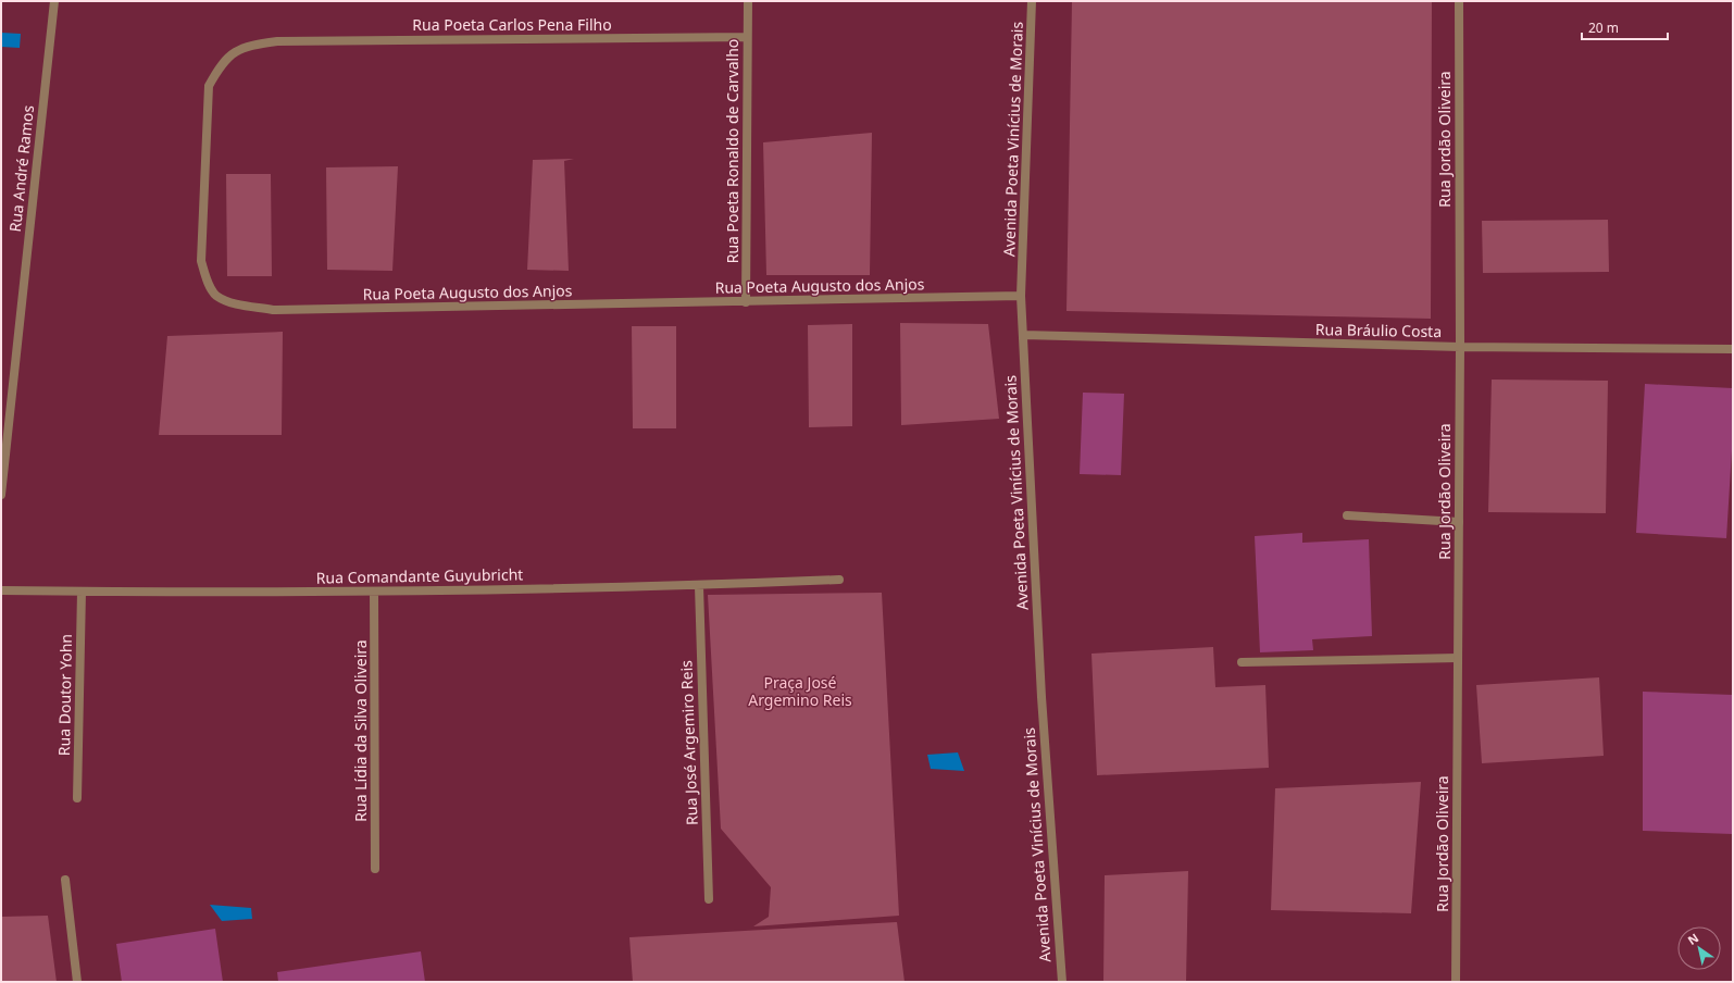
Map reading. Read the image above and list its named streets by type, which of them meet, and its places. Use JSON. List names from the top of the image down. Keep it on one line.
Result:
{"streets":{"street":["Rua Poeta Carlos Pena Filho","Avenida Poeta Vinícius de Morais","Rua Jordão Oliveira","Rua Poeta Ronaldo de Carvalho","Rua André Ramos","Rua Poeta Augusto dos Anjos","Rua Bráulio Costa","Rua Comandante Guyubricht","Rua Doutor Yohn","Rua Lídia da Silva Oliveira","Rua José Argemiro Reis"]},"crossings":[["Rua Poeta Carlos Pena Filho","Rua Poeta Ronaldo de Carvalho"],["Rua Poeta Carlos Pena Filho","Rua Poeta Augusto dos Anjos"],["Avenida Poeta Vinícius de Morais","Rua Poeta Augusto dos Anjos"],["Avenida Poeta Vinícius de Morais","Rua Bráulio Costa"],["Rua Jordão Oliveira","Rua Bráulio Costa"],["Rua Poeta Ronaldo de Carvalho","Rua Poeta Augusto dos Anjos"],["Rua Comandante Guyubricht","Rua Doutor Yohn"],["Rua Comandante Guyubricht","Rua Lídia da Silva Oliveira"],["Rua Comandante Guyubricht","Rua José Argemiro Reis"]],"parks":["Praça José Argemino Reis"],"scale_bar":"20 m","north":"top left"}
